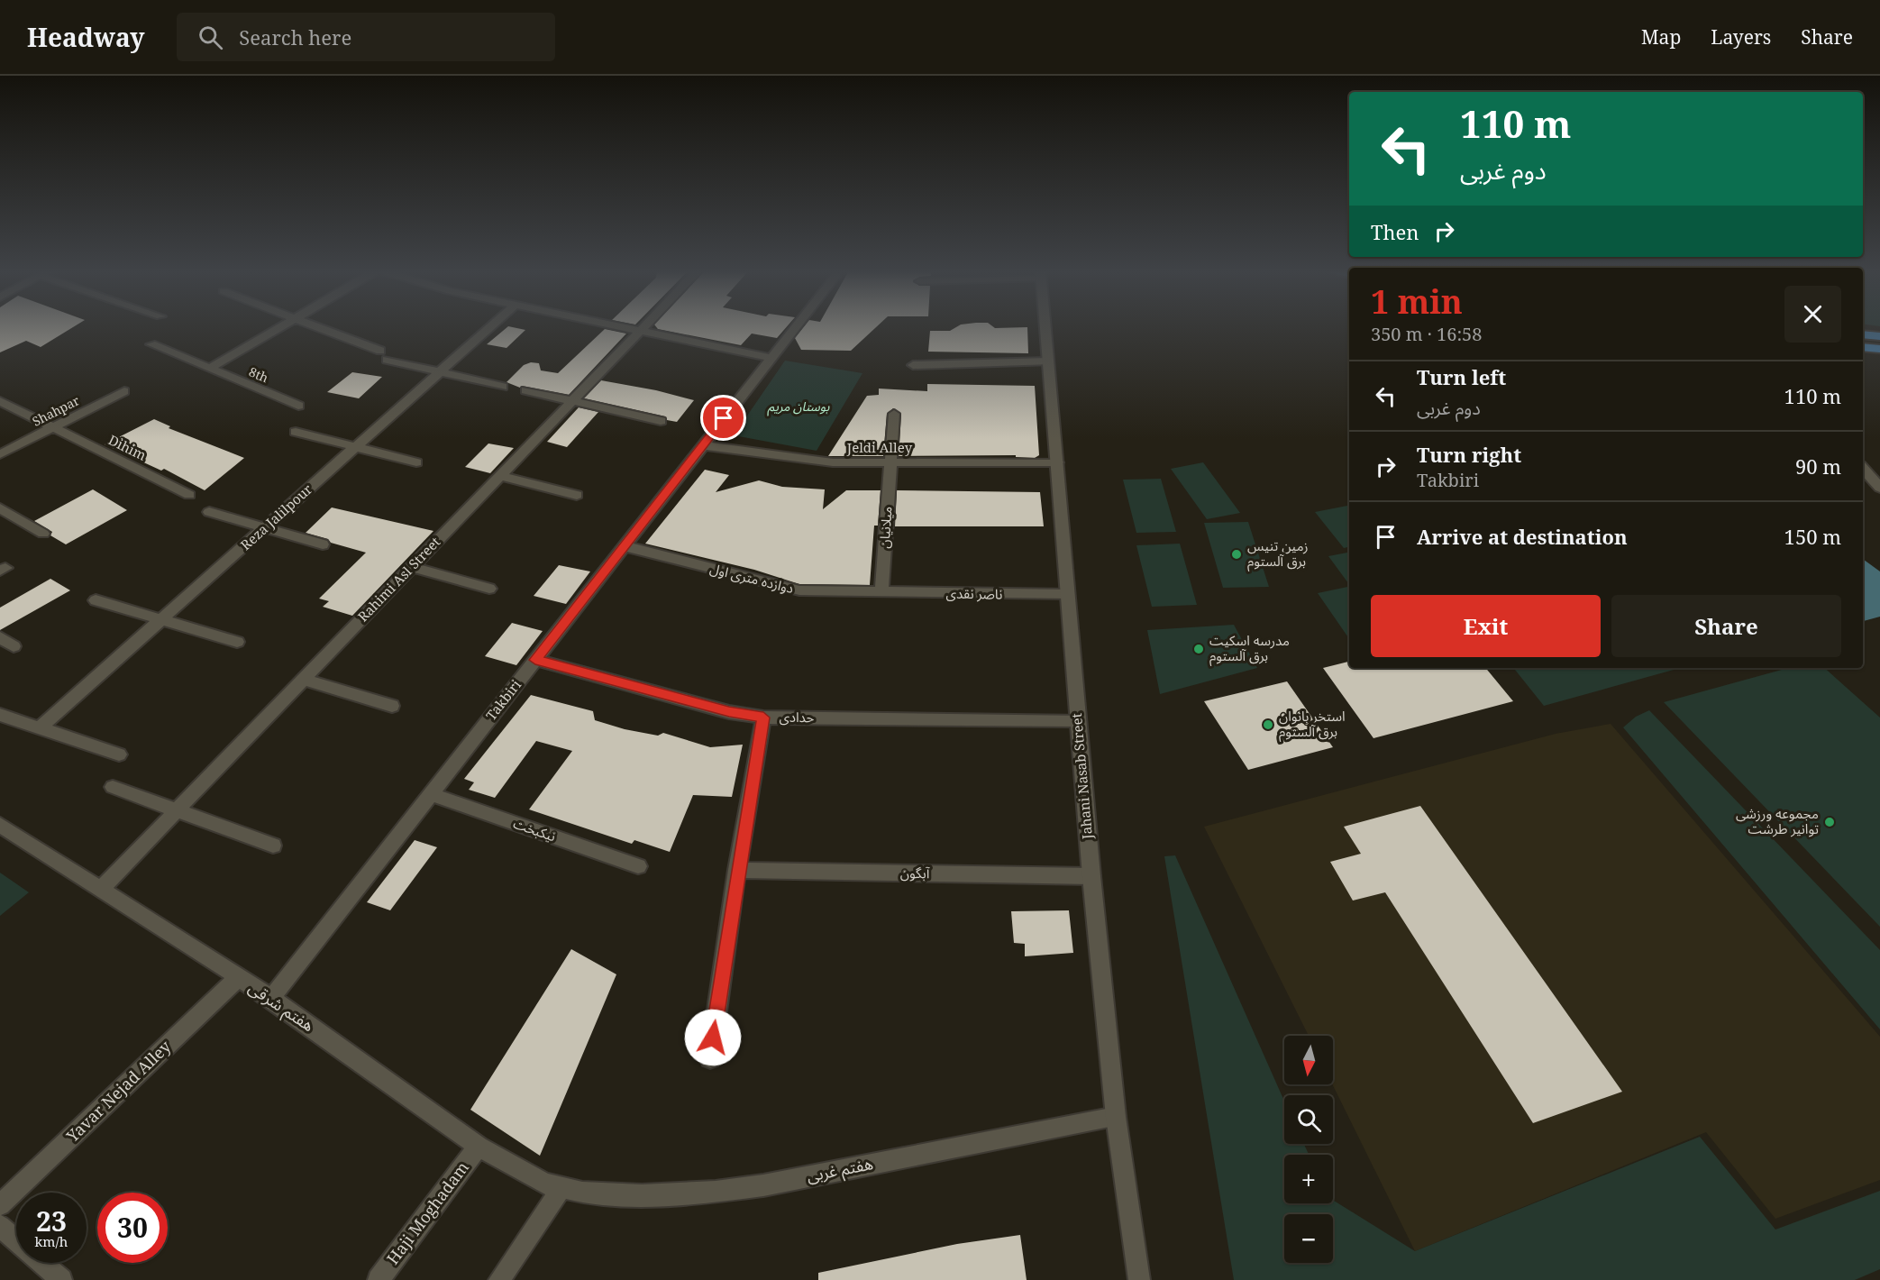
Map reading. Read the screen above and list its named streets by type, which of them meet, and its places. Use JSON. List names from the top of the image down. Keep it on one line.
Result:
{"streets":{"street":["8th","Shahpar","Dihim","Jeldi Alley","Reza Jalilpour","میلانیان","دوازده متری اول","Rahimi Asl Street","ناصر نقدی","Takbiri","حدادی","Jahani Nasab Street","نیکبخت","آبگون","هفتم شرقی","Yavar Nejad Alley","هفتم غربی","Haji Moghadam"]},"crossings":[["Shahpar","Dihim"],["Jeldi Alley","میلانیان"],["Jeldi Alley","Takbiri"],["Jeldi Alley","Jahani Nasab Street"],["میلانیان","دوازده متری اول"],["میلانیان","ناصر نقدی"],["دوازده متری اول","ناصر نقدی"],["دوازده متری اول","Takbiri"],["Rahimi Asl Street","هفتم شرقی"],["ناصر نقدی","Jahani Nasab Street"],["Takbiri","نیکبخت"],["Takbiri","هفتم شرقی"],["حدادی","Jahani Nasab Street"],["حدادی","آبگون"],["Jahani Nasab Street","آبگون"],["Jahani Nasab Street","هفتم غربی"],["هفتم شرقی","Yavar Nejad Alley"],["هفتم شرقی","هفتم غربی"],["هفتم شرقی","Haji Moghadam"]],"parks":["بوستان مریم"],"places":["زمین تنیس برق آلستوم","مدرسه اسکیت برق آلستوم","استخر بانوان برق آلستوم","مجموعه ورزشی توانیر طرشت"],"north":"bottom","page":{"header":"Headway","search":"Search here","nav":["Map","Layers","Share"],"turn":["110 m","دوم غربی"],"then":"Then","heading":["1 min","350 m · 16:58"],"list":[{"name":"Turn left","note":"دوم غربی","value":"110 m"},{"name":"Turn right","note":"Takbiri","value":"90 m"},{"name":"Arrive at destination","value":"150 m"}],"buttons":["Exit","Share"],"map_buttons":["+","−"],"speed":"23 km/h","limit":"30"}}
